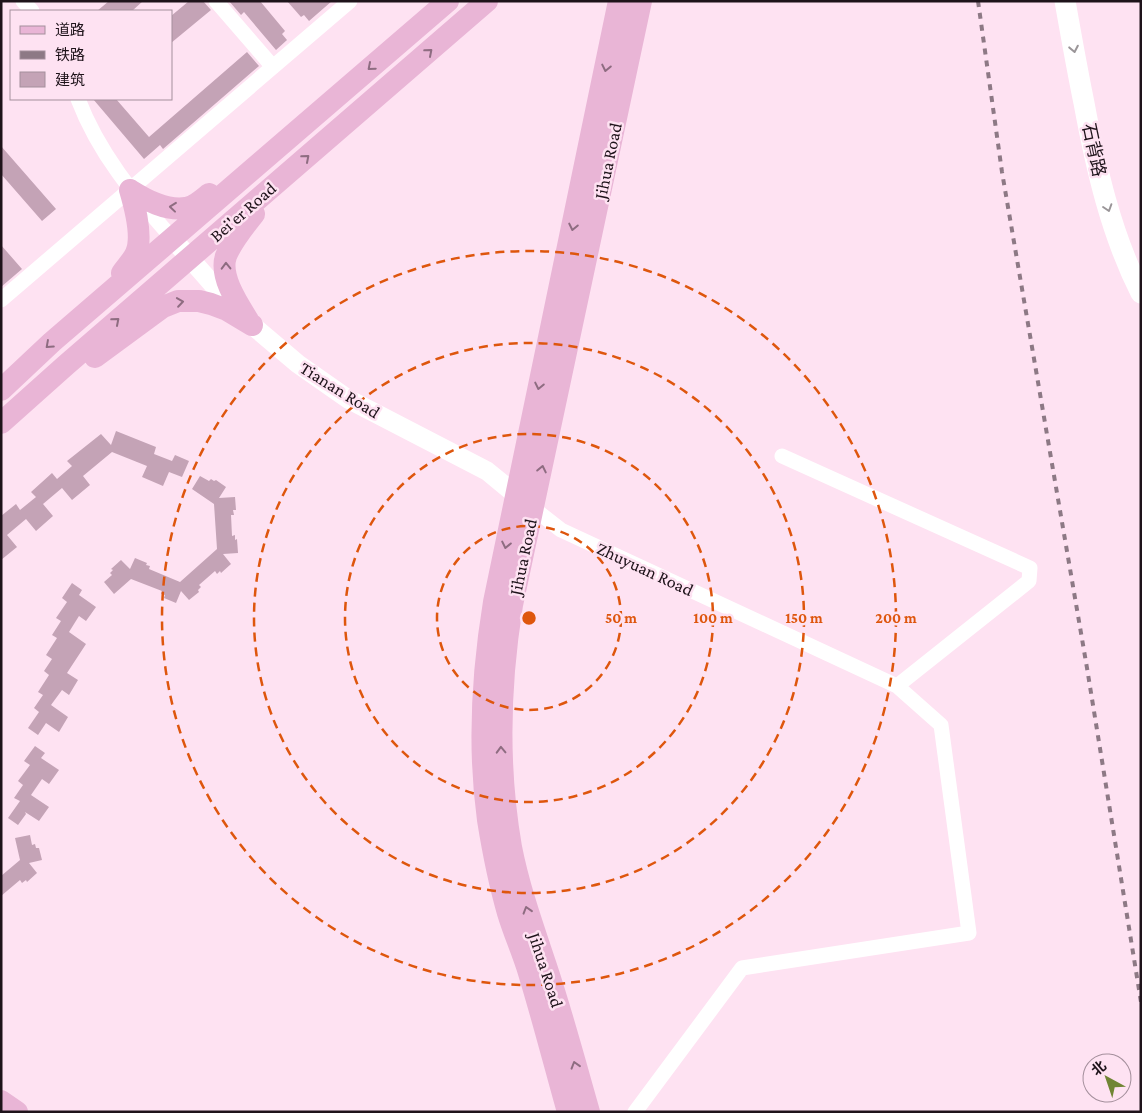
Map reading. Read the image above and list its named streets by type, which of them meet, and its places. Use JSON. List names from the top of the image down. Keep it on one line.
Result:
{"streets":{"main road":["石背路","Jihua Road","Bei'er Road"],"street":["Tianan Road","Zhuyuan Road"]},"crossings":[["Jihua Road","Tianan Road"],["Jihua Road","Zhuyuan Road"],["Bei'er Road","Tianan Road"],["Tianan Road","Zhuyuan Road"]],"legend":["道路","铁路","建筑"],"north":"top left","rings":["50 m","100 m","150 m","200 m"]}
